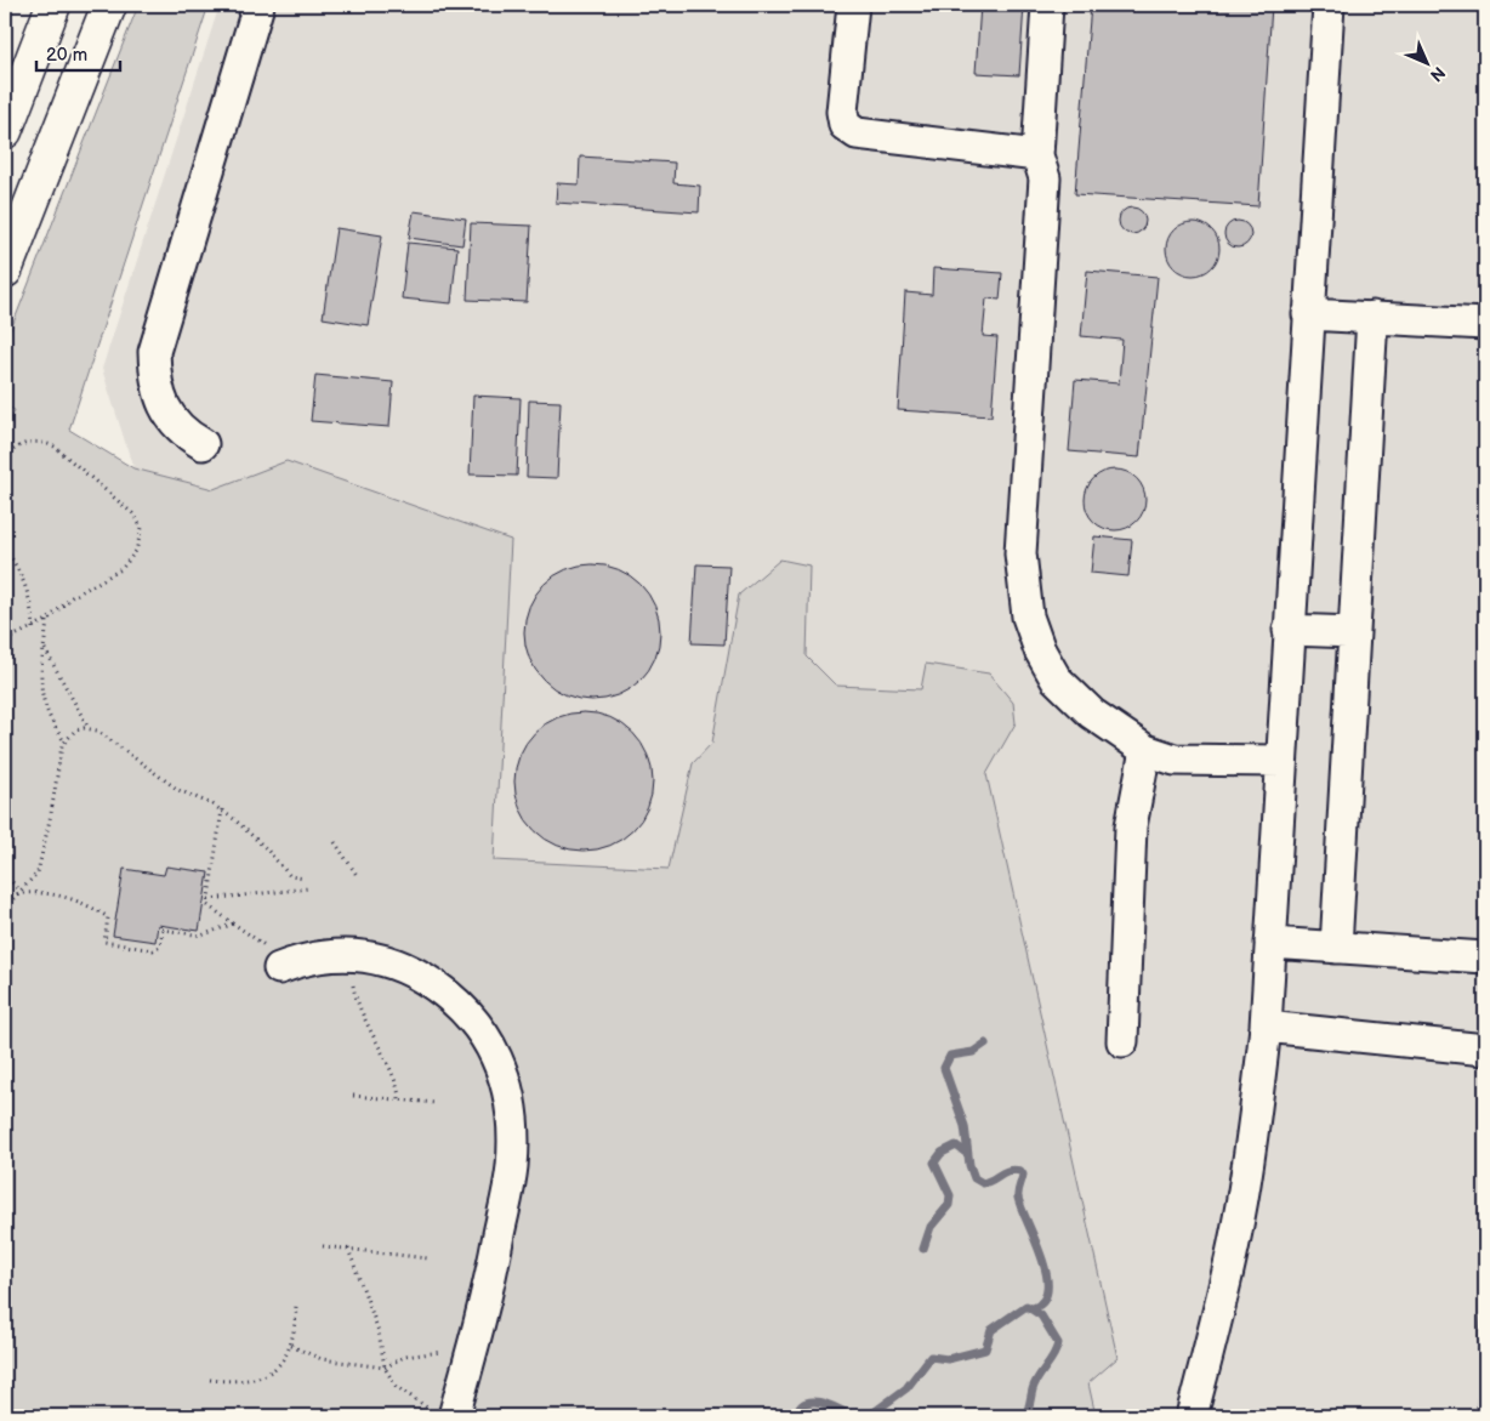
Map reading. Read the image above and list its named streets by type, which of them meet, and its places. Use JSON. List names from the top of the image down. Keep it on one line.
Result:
{"scale_bar":"20 m","north":"bottom right"}
